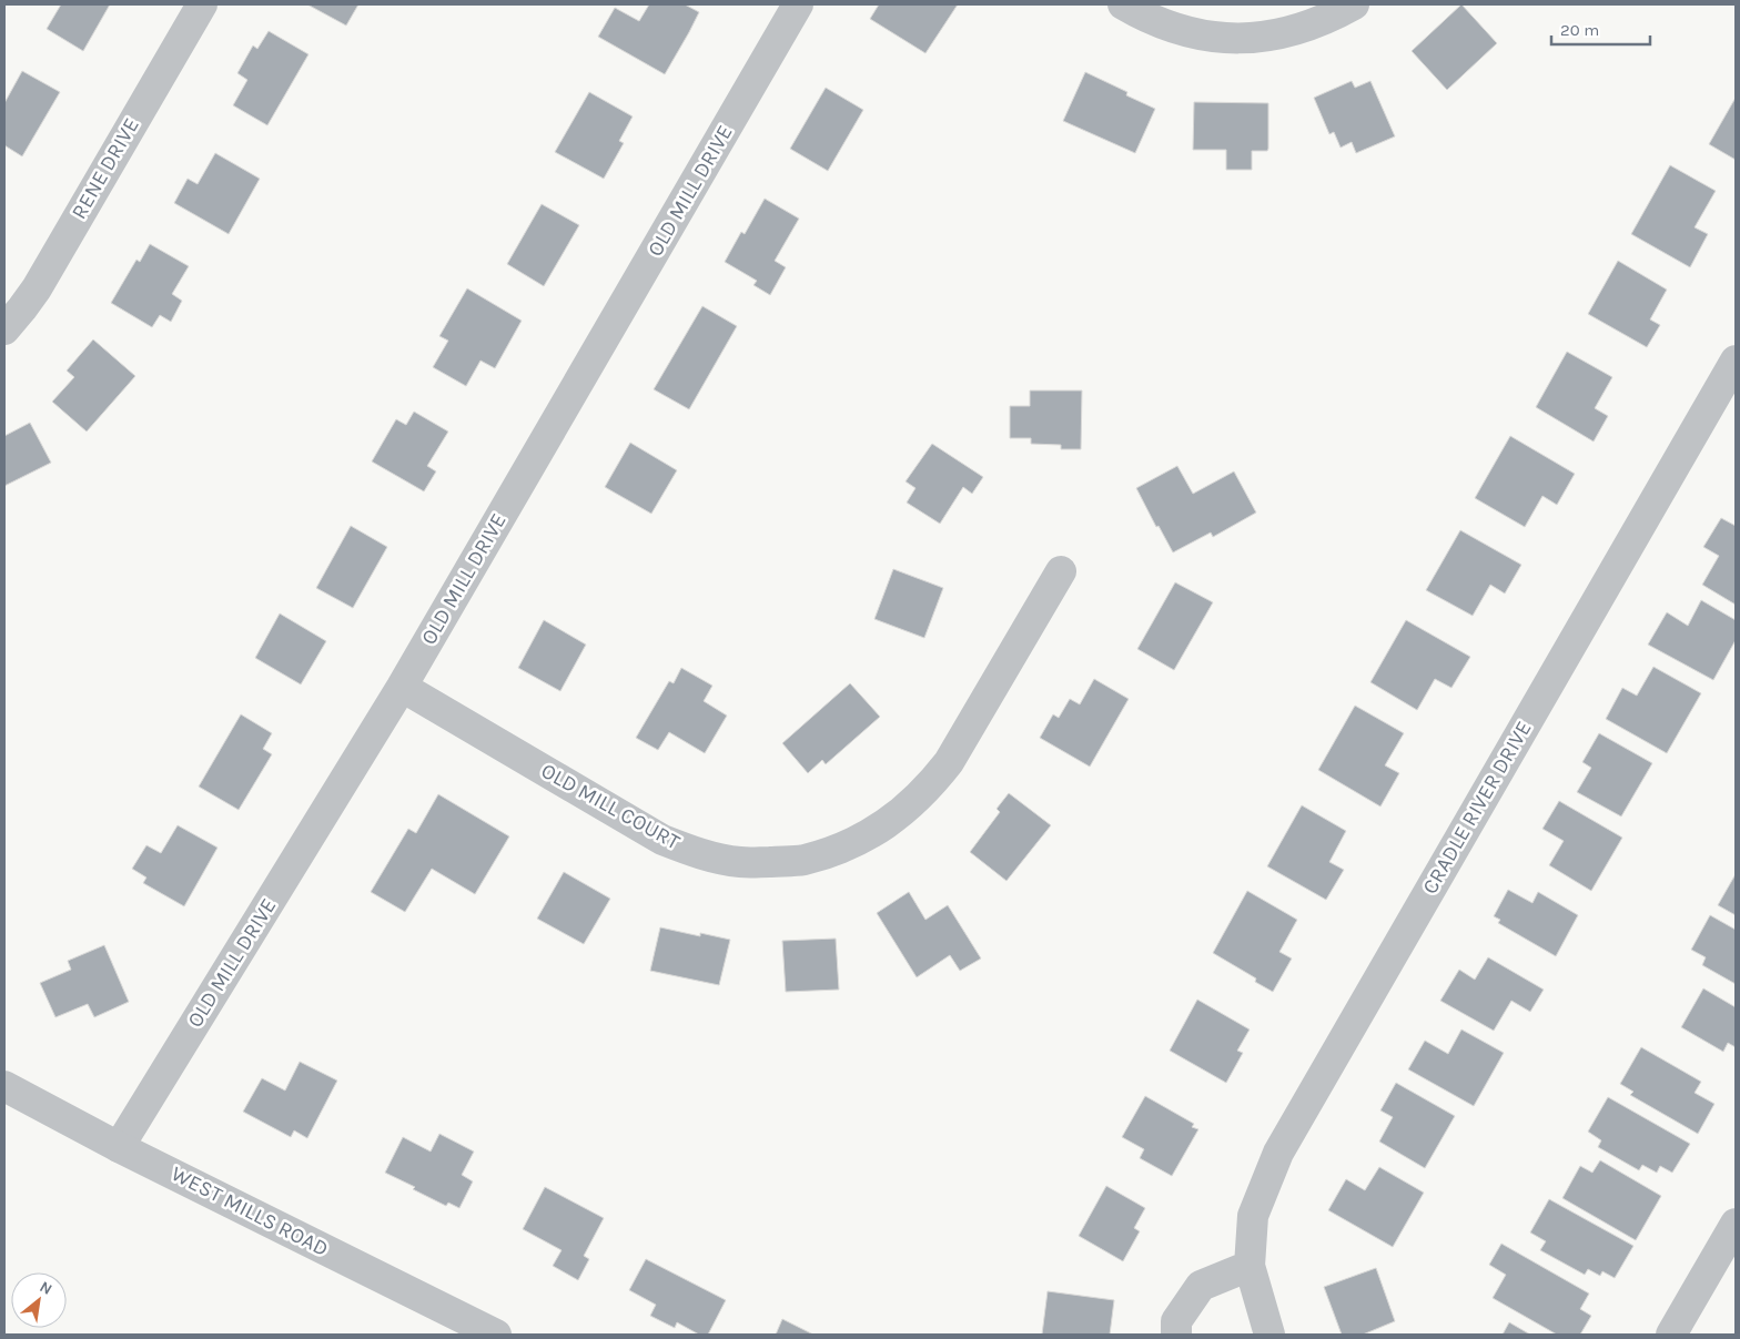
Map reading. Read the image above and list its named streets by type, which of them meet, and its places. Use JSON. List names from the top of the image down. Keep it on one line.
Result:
{"streets":{"street":["RENE DRIVE","OLD MILL DRIVE","OLD MILL COURT","CRADLE RIVER DRIVE","WEST MILLS ROAD"]},"crossings":[["OLD MILL DRIVE","OLD MILL COURT"],["OLD MILL DRIVE","WEST MILLS ROAD"]],"scale_bar":"20 m","north":"top right"}
